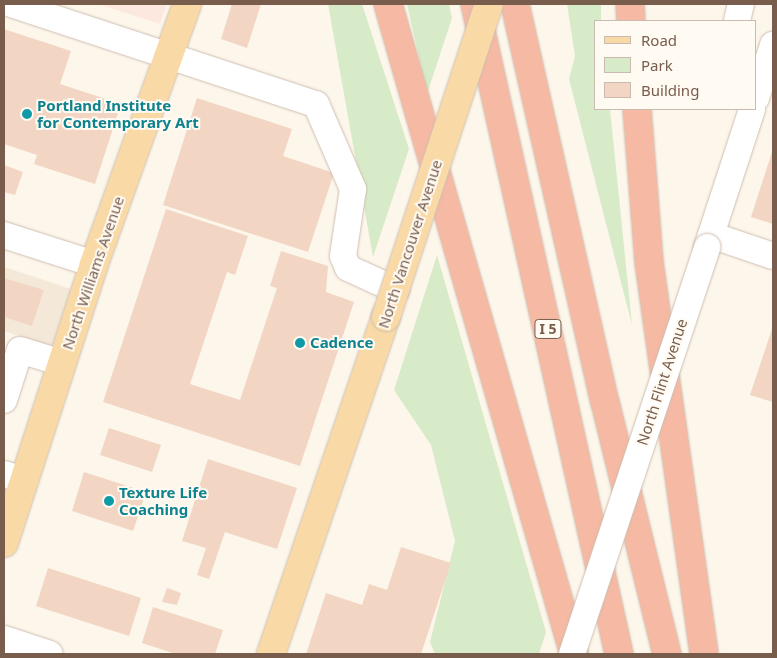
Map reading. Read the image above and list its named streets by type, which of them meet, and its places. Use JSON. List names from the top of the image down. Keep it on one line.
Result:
{"streets":{"highway":["I 5"],"main road":["North Vancouver Avenue","North Williams Avenue"],"street":["North Flint Avenue"]},"places":["Portland Institute for Contemporary Art","Cadence","Texture Life Coaching"],"legend":["Road","Park","Building"]}
